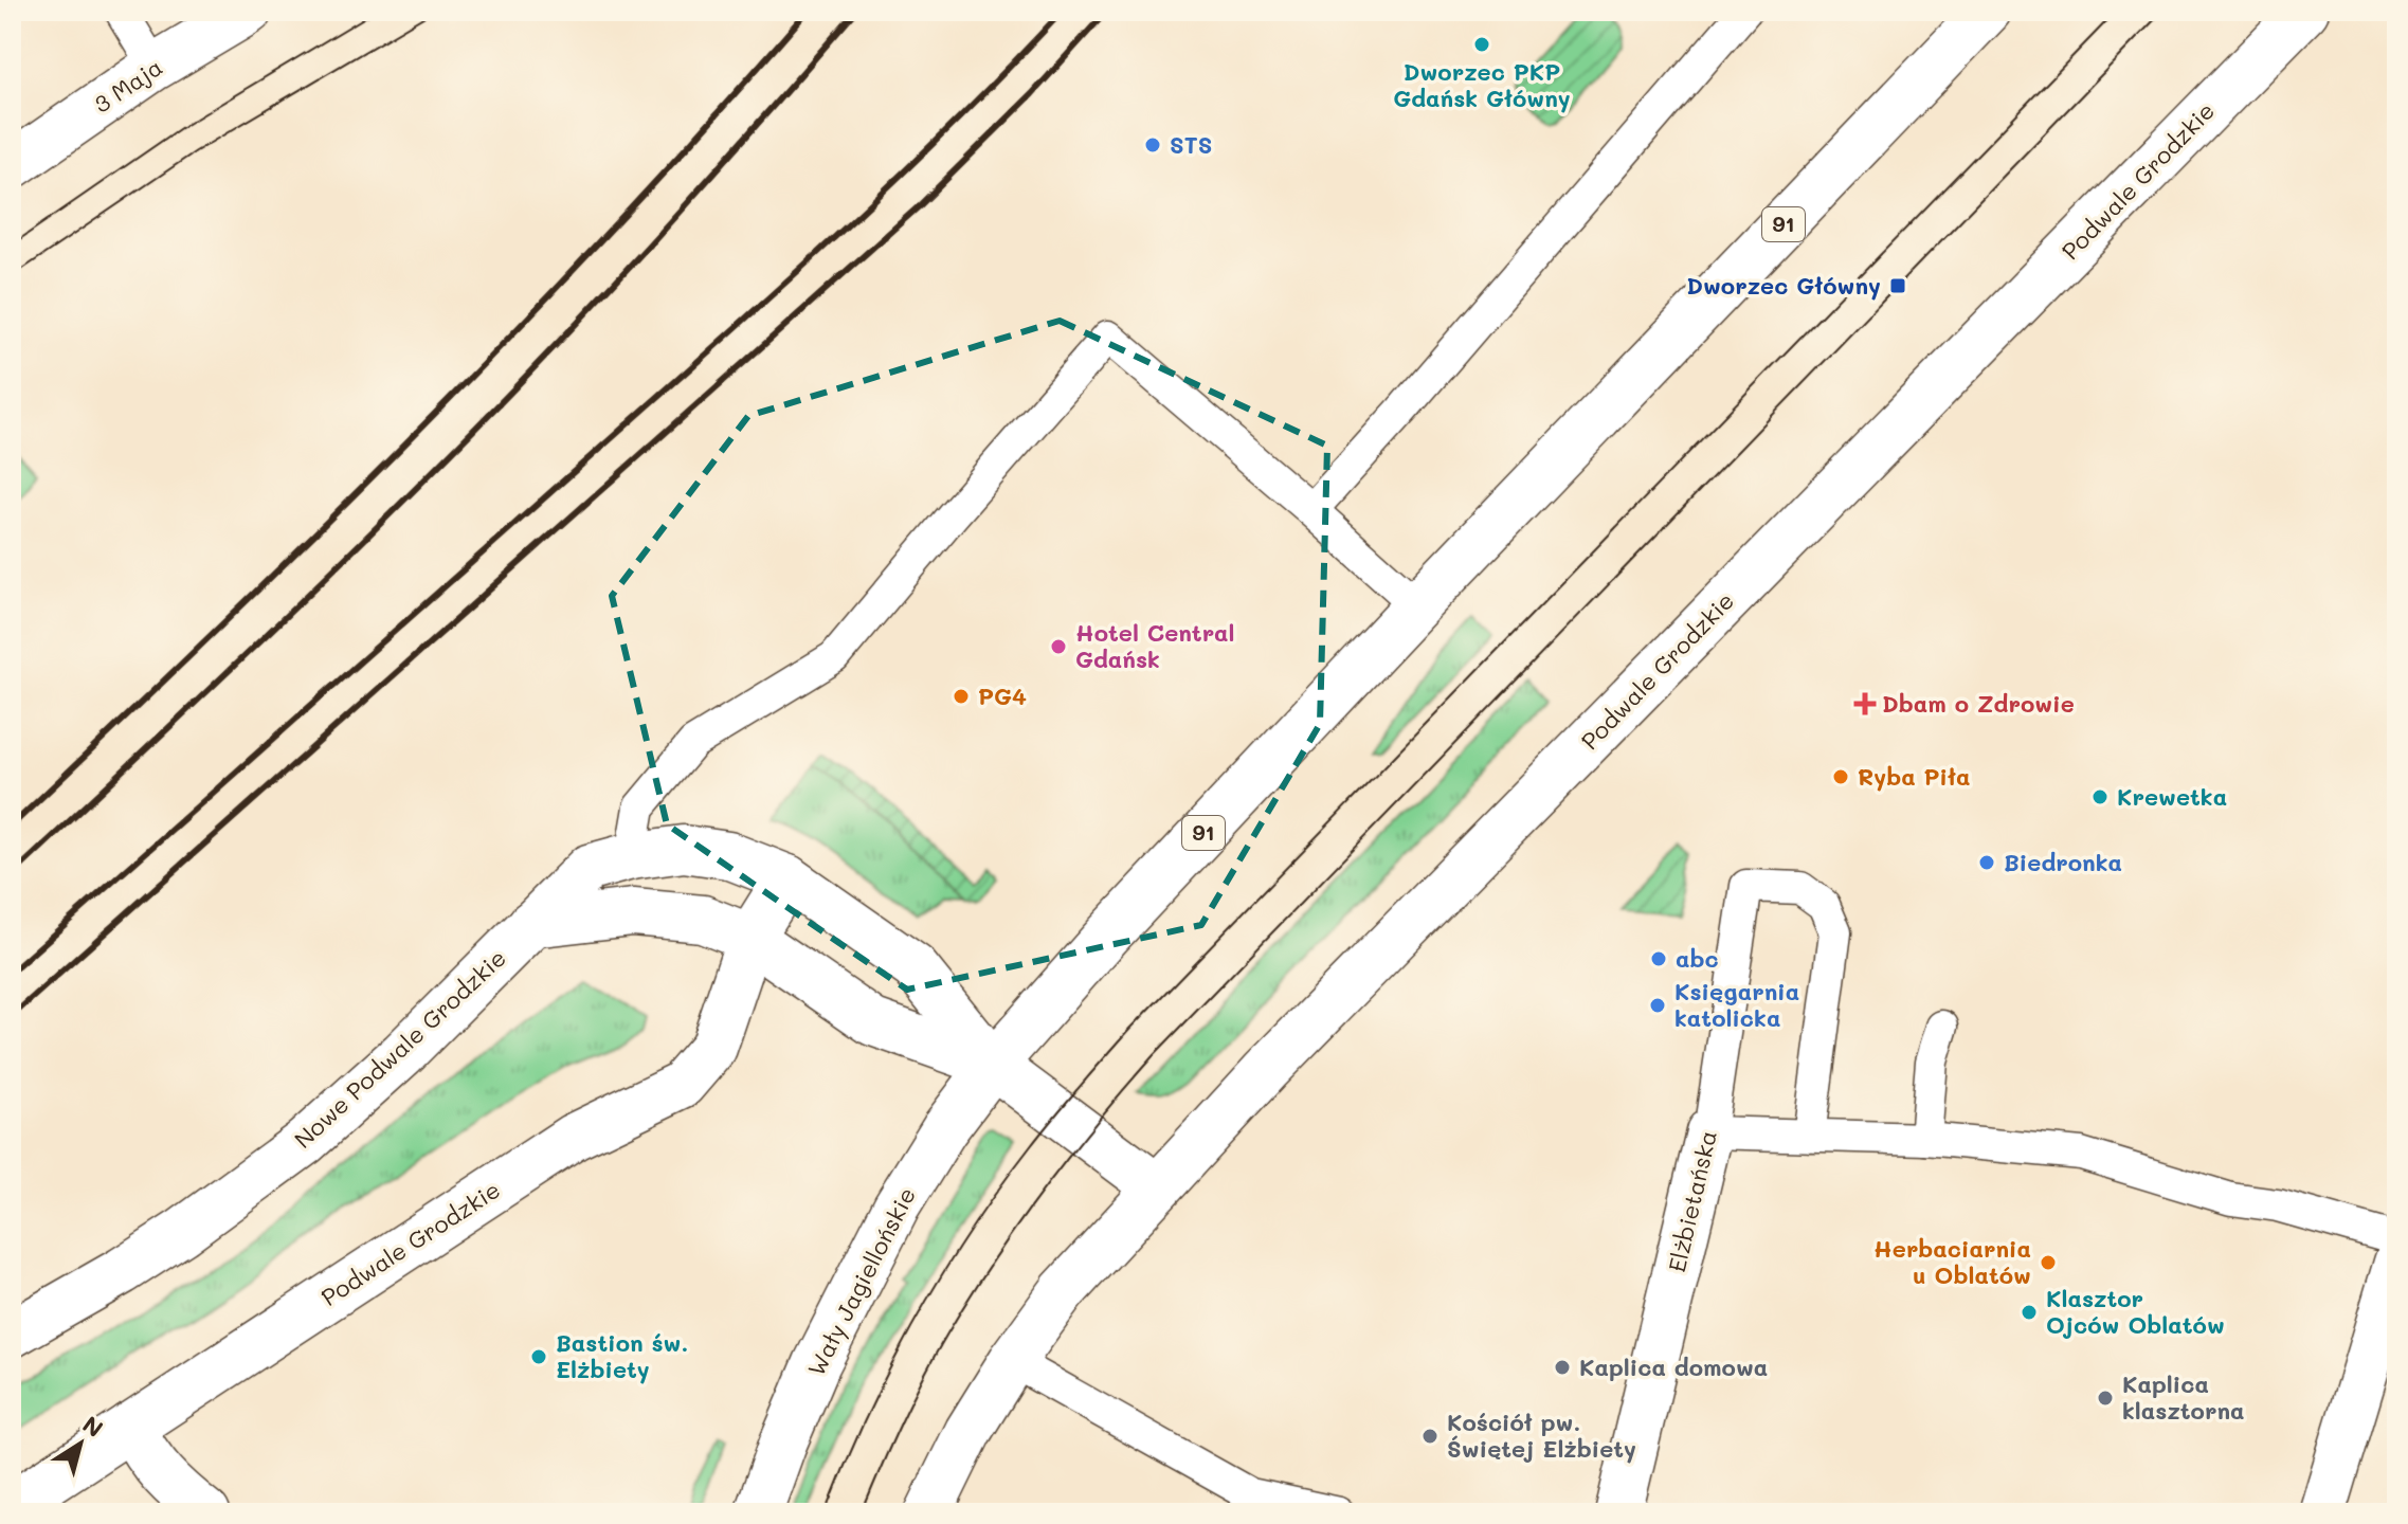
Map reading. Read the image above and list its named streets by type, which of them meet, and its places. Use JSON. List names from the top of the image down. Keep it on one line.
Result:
{"streets":{"main road":["3 Maja","Podwale Grodzkie","91","Nowe Podwale Grodzkie","Elżbietańska","Wały Jagiellońskie"]},"crossings":[["Podwale Grodzkie","Nowe Podwale Grodzkie"],["91","Wały Jagiellońskie"]],"places":{"other":["Dworzec PKP Gdańsk Główny","STS","Hotel Central Gdańsk","PG4","Ryba Piła","Krewetka","Biedronka","abc","Księgarnia katolicka","Herbaciarnia u Oblatów","Klasztor Ojców Oblatów","Bastion św. Elżbiety","Kaplica domowa","Kaplica klasztorna","Kościół pw. Świętej Elżbiety"],"transit":["Dworzec Główny"],"health":["Dbam o Zdrowie"]},"north":"top right"}
